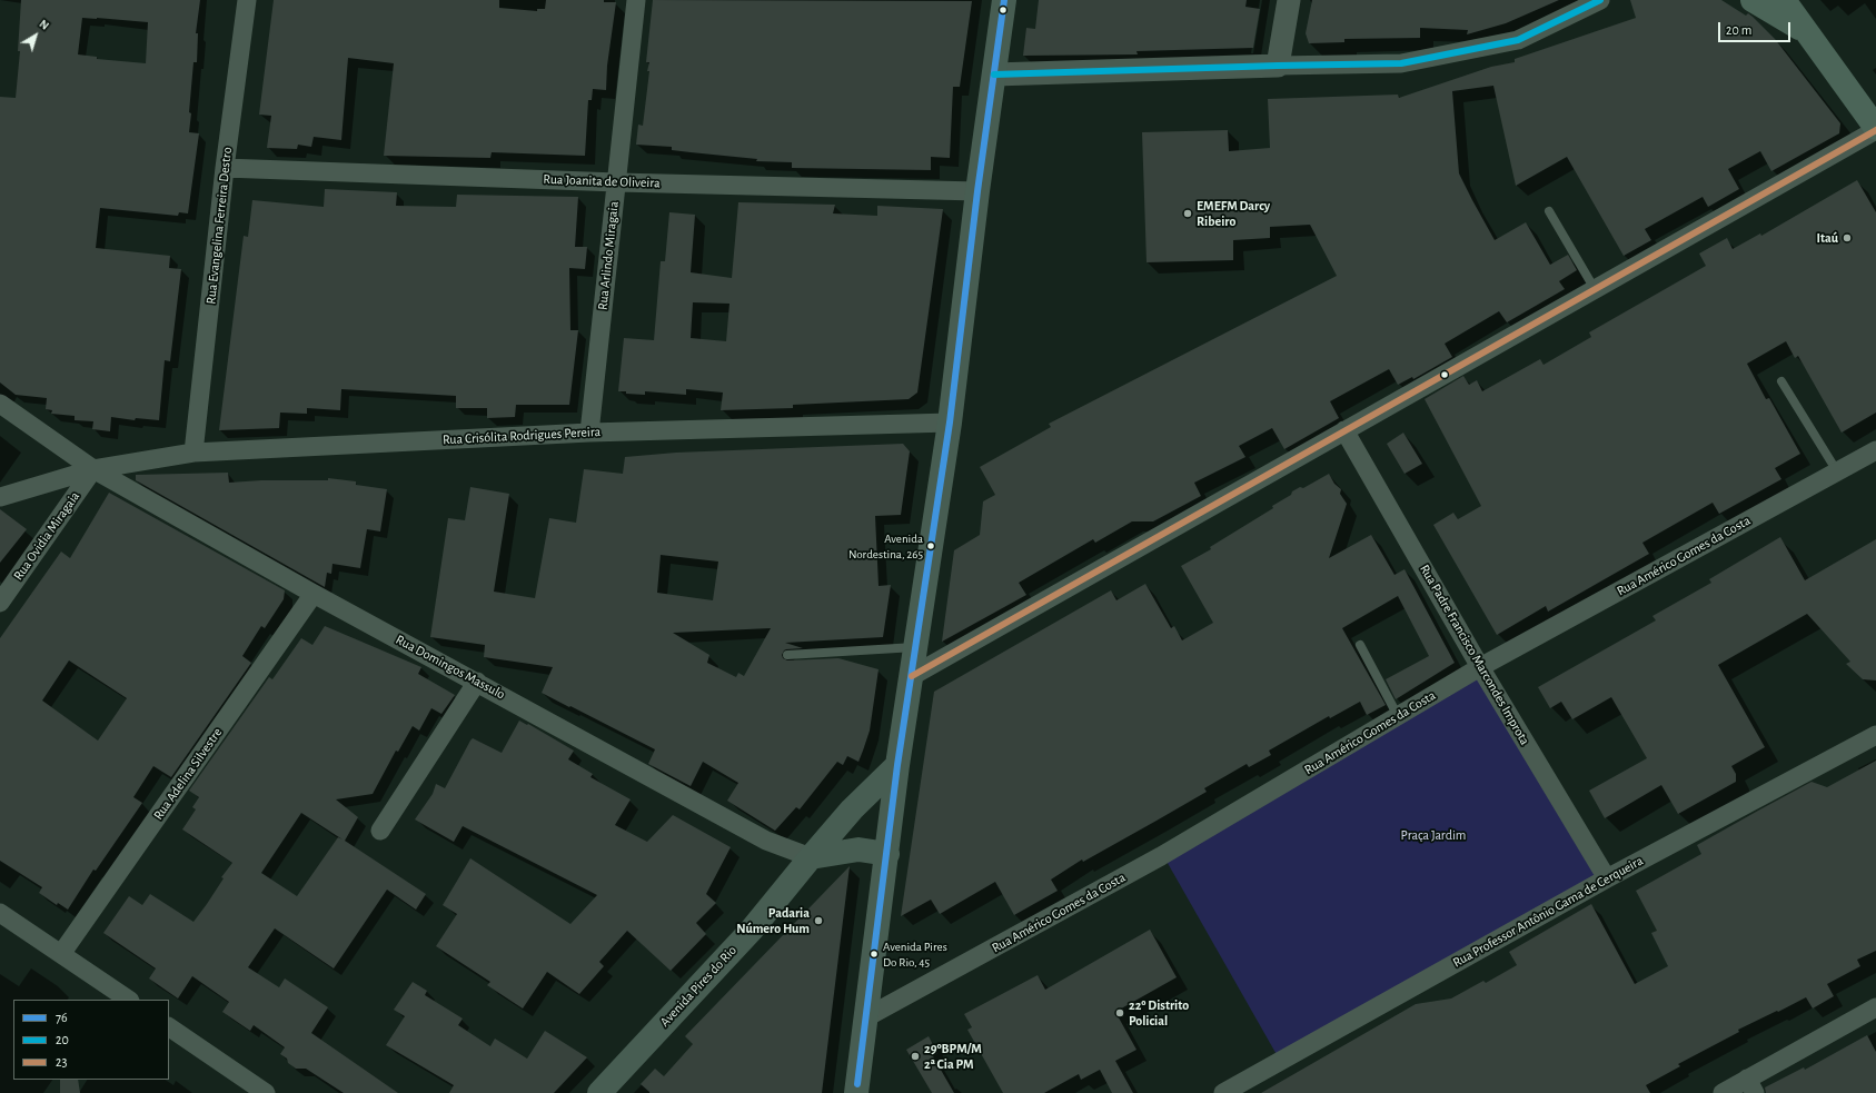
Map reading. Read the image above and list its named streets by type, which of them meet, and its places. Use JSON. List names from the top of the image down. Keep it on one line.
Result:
{"streets":{"main road":["Avenida Pires do Rio"],"street":["Rua Joanita de Oliveira","Rua Evangelina Ferreira Destro","Rua Arlindo Miragaia","Rua Crisólita Rodrigues Pereira","Rua Ovidia Miragaia","Rua Américo Gomes da Costa","Rua Padre Francisco Marcondes Improta","Rua Domingos Massulo","Rua Adelina Silvestre","Rua Professor Antônio Gama de Cerqueira"]},"crossings":[["Rua Joanita de Oliveira","Rua Evangelina Ferreira Destro"],["Rua Joanita de Oliveira","Rua Arlindo Miragaia"],["Rua Evangelina Ferreira Destro","Rua Crisólita Rodrigues Pereira"],["Rua Arlindo Miragaia","Rua Crisólita Rodrigues Pereira"],["Rua Crisólita Rodrigues Pereira","Rua Ovidia Miragaia"],["Rua Crisólita Rodrigues Pereira","Rua Domingos Massulo"],["Rua Ovidia Miragaia","Rua Domingos Massulo"],["Rua Américo Gomes da Costa","Rua Padre Francisco Marcondes Improta"],["Rua Padre Francisco Marcondes Improta","Rua Professor Antônio Gama de Cerqueira"],["Rua Domingos Massulo","Rua Adelina Silvestre"],["Rua Domingos Massulo","Avenida Pires do Rio"]],"parks":["Praça Jardim"],"places":["EMEFM Darcy Ribeiro","Itaú","Avenida Nordestina, 265","Padaria Número Hum","Avenida Pires Do Rio, 45","22º Distrito Policial","29ºBPM/M 2ª Cia PM"],"lines":["transit line 76","transit line 20","transit line 23"],"legend":["76","20","23"],"scale_bar":"20 m","north":"top right"}
